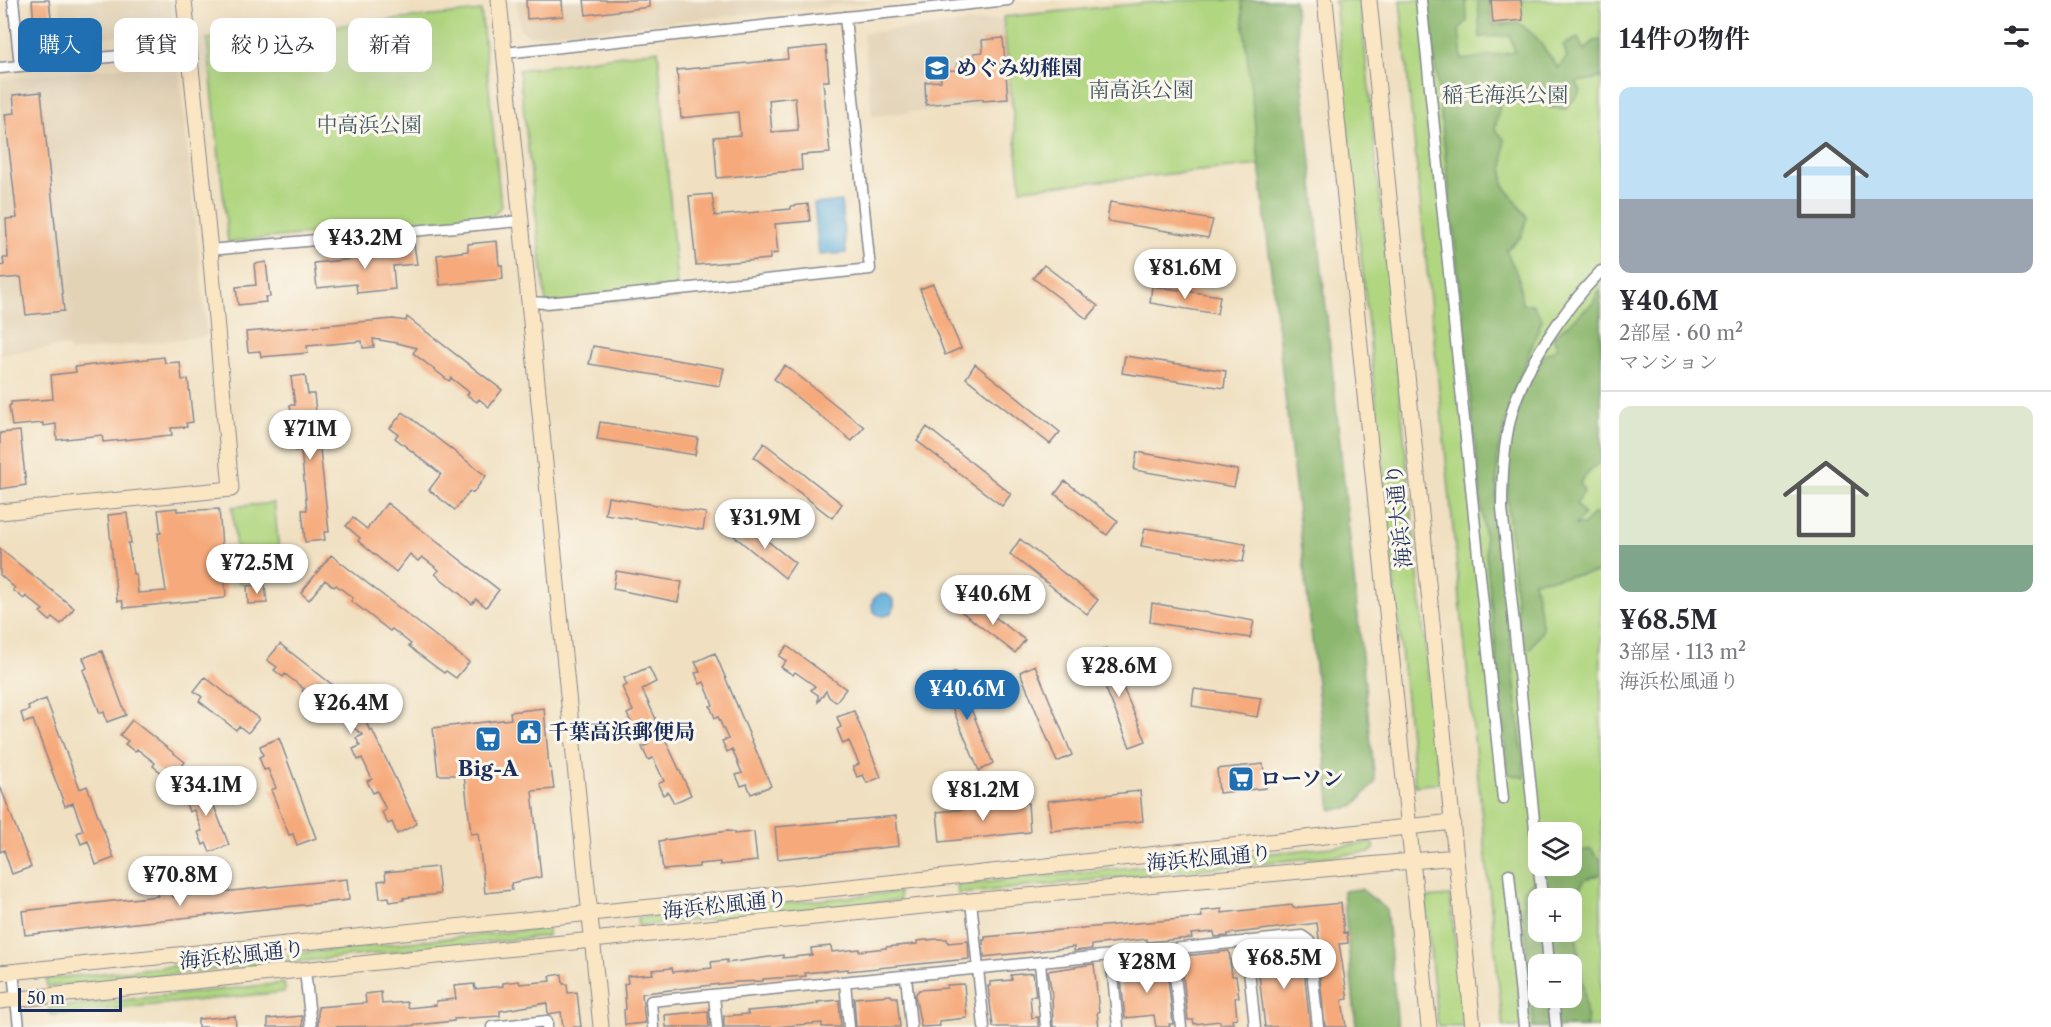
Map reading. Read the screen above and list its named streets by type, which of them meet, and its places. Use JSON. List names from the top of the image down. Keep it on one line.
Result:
{"streets":{"street":["海浜大通り","海浜松風通り"]},"crossings":[["海浜大通り","海浜松風通り"]],"parks":["南高浜公園","稲毛海浜公園","中高浜公園"],"places":{"school or university":["めぐみ幼稚園"],"public building":["千葉高浜郵便局"],"supermarket":["Big-A","ローソン"]},"scale_bar":"50 m","page":{"heading":"14件の物件","chip":["購入","賃貸","絞り込み","新着"],"list":[{"name":"¥40.6M","note":"2部屋 · 60 m² · マンション"},{"name":"¥68.5M","note":"3部屋 · 113 m² · 海浜松風通り"}],"price":["¥43.2M","¥81.6M","¥71M","¥31.9M","¥72.5M","¥40.6M","¥28.6M","¥40.6M","¥26.4M","¥34.1M","¥81.2M","¥70.8M","¥68.5M","¥28M"],"map_buttons":["+","−"],"scale":"50 m"}}
